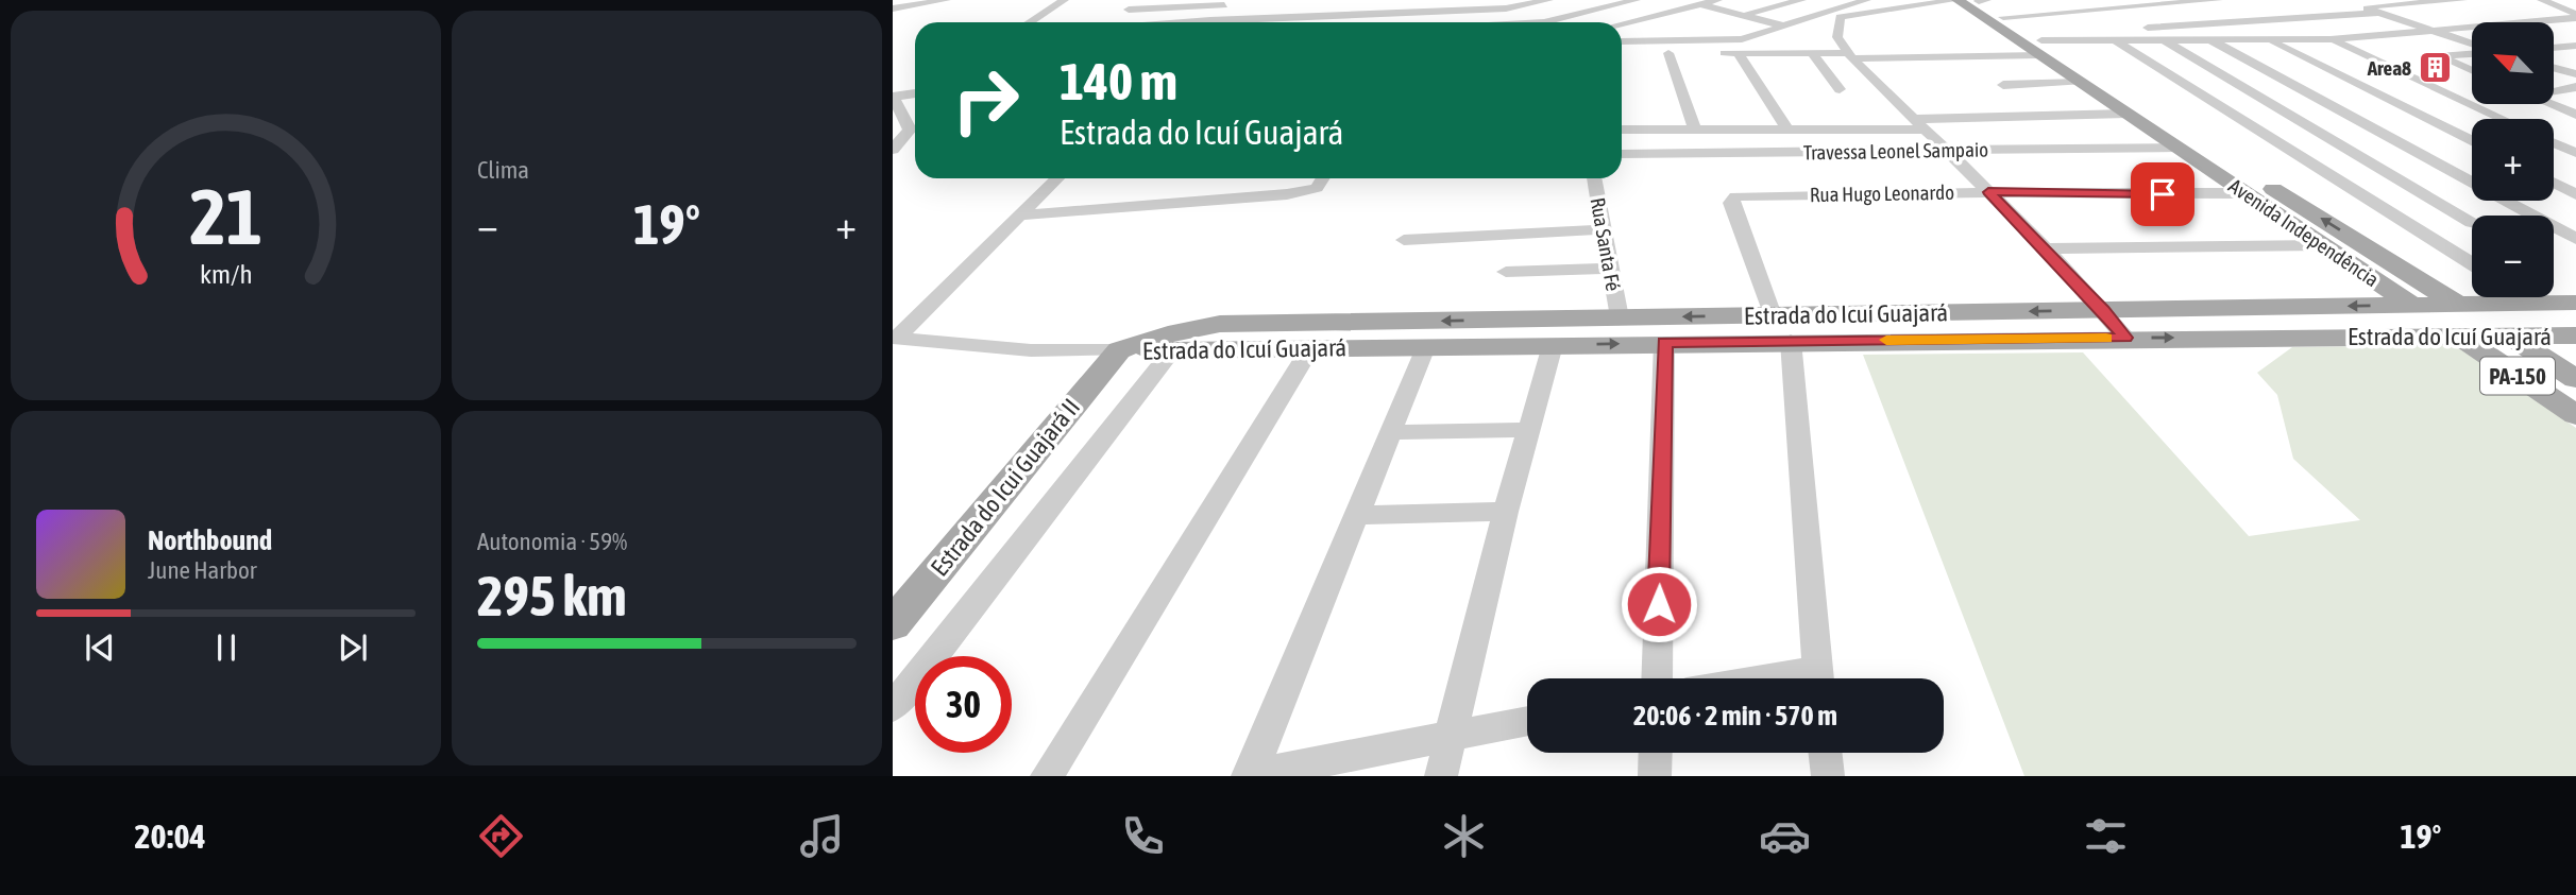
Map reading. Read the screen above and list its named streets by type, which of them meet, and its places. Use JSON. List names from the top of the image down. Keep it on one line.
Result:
{"streets":{"main road":["Avenida Independência","Estrada do Icuí Guajará","PA-150","Estrada do Icui Guajará II"],"street":["Travessa Leonel Sampaio","Rua Hugo Leonardo","Rua Santa Fé"]},"crossings":[["Travessa Leonel Sampaio","Avenida Independência"],["Rua Hugo Leonardo","Avenida Independência"],["Rua Hugo Leonardo","Estrada do Icuí Guajará"],["Avenida Independência","Estrada do Icuí Guajará"],["Rua Santa Fé","Estrada do Icuí Guajará"],["Estrada do Icuí Guajará","Estrada do Icui Guajará II"]],"places":{"building":["Area8"]},"north":"top left","page":{"tile":["Clima",["Autonomia · 59%","295 km"]],"map_buttons":["+","−"],"turn":["140 m","Estrada do Icuí Guajará"],"heat":["−","19°","+"],"song":["Northbound","June Harbor"],"limit":"30","trip":"20:06 · 2 min · 570 m","tabs":["20:04","19°"],"gauge":["21","km/h"]}}
